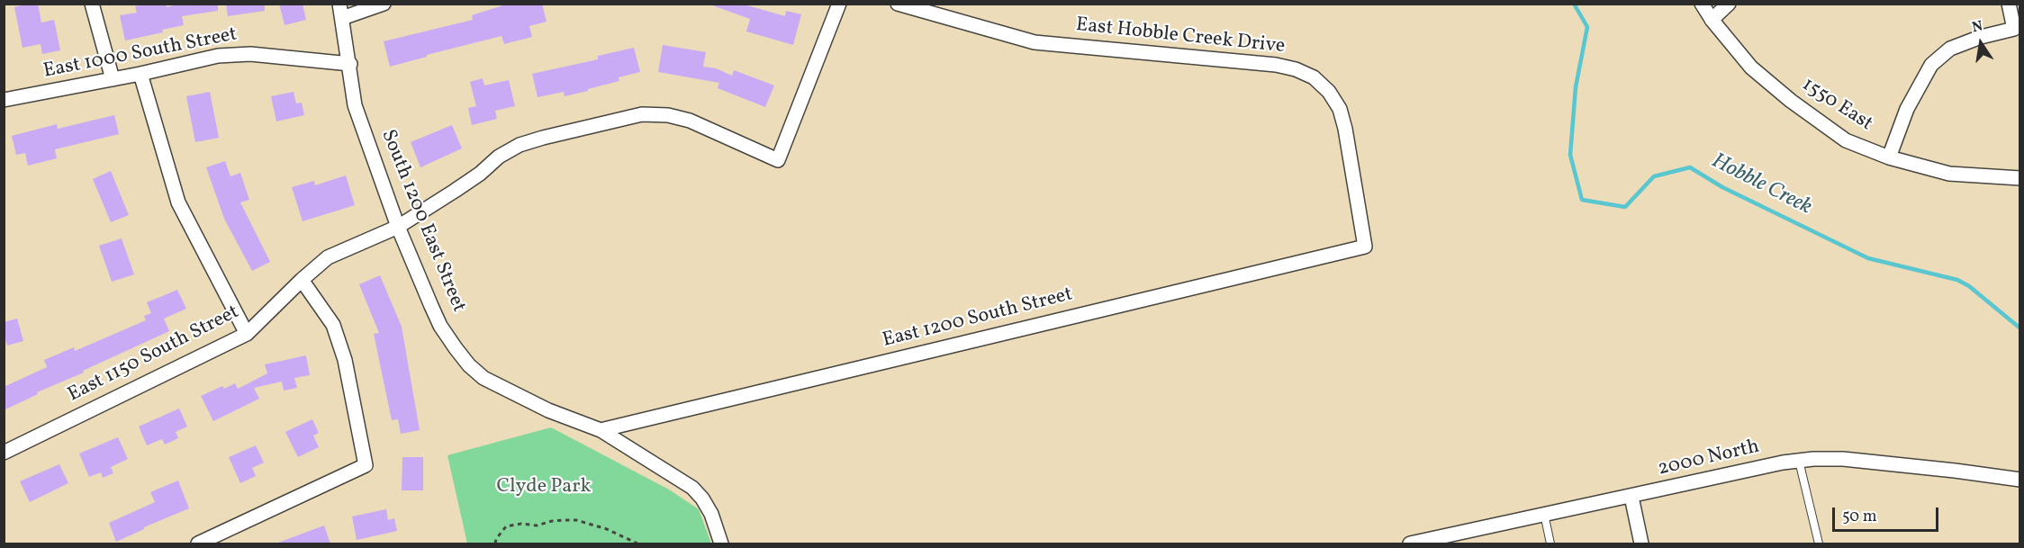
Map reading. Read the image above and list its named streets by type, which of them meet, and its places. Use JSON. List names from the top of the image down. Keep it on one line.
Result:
{"streets":{"street":["East Hobble Creek Drive","East 1000 South Street","1550 East","South 1200 East Street","East 1200 South Street","East 1150 South Street","2000 North"]},"crossings":[["East Hobble Creek Drive","East 1200 South Street"],["East 1000 South Street","South 1200 East Street"],["South 1200 East Street","East 1200 South Street"],["South 1200 East Street","East 1150 South Street"]],"water":["Hobble Creek"],"parks":["Clyde Park"],"scale_bar":"50 m","north":"top"}
